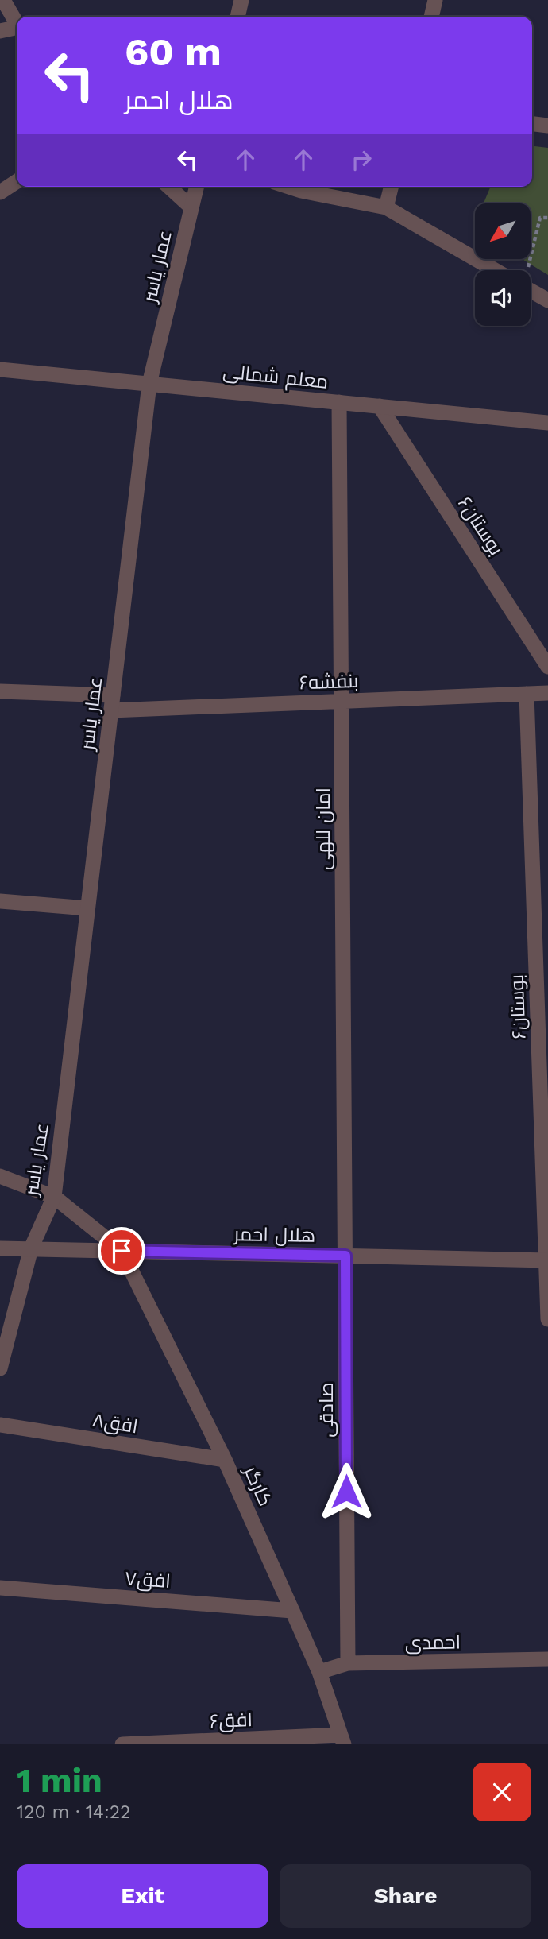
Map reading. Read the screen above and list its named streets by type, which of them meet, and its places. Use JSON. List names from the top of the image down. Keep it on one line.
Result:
{"streets":{"street":["عمار یاسر","معلم شمالی","بوستان۶","بنفشه۶","امان للهی","هلال احمر","صادقی","افق۸","کارگر","افق۷","احمدی","افق۶"]},"crossings":[["عمار یاسر","معلم شمالی"],["عمار یاسر","بنفشه۶"],["عمار یاسر","هلال احمر"],["معلم شمالی","بوستان۶"],["معلم شمالی","امان للهی"],["بوستان۶","بنفشه۶"],["بوستان۶","هلال احمر"],["بنفشه۶","امان للهی"],["امان للهی","هلال احمر"],["امان للهی","صادقی"],["هلال احمر","صادقی"],["هلال احمر","کارگر"],["صادقی","احمدی"],["افق۸","کارگر"],["کارگر","افق۷"],["کارگر","احمدی"],["کارگر","افق۶"]],"north":"bottom left","page":{"turn":["60 m","هلال احمر"],"heading":["1 min","120 m · 14:22"],"buttons":["Exit","Share"]}}
